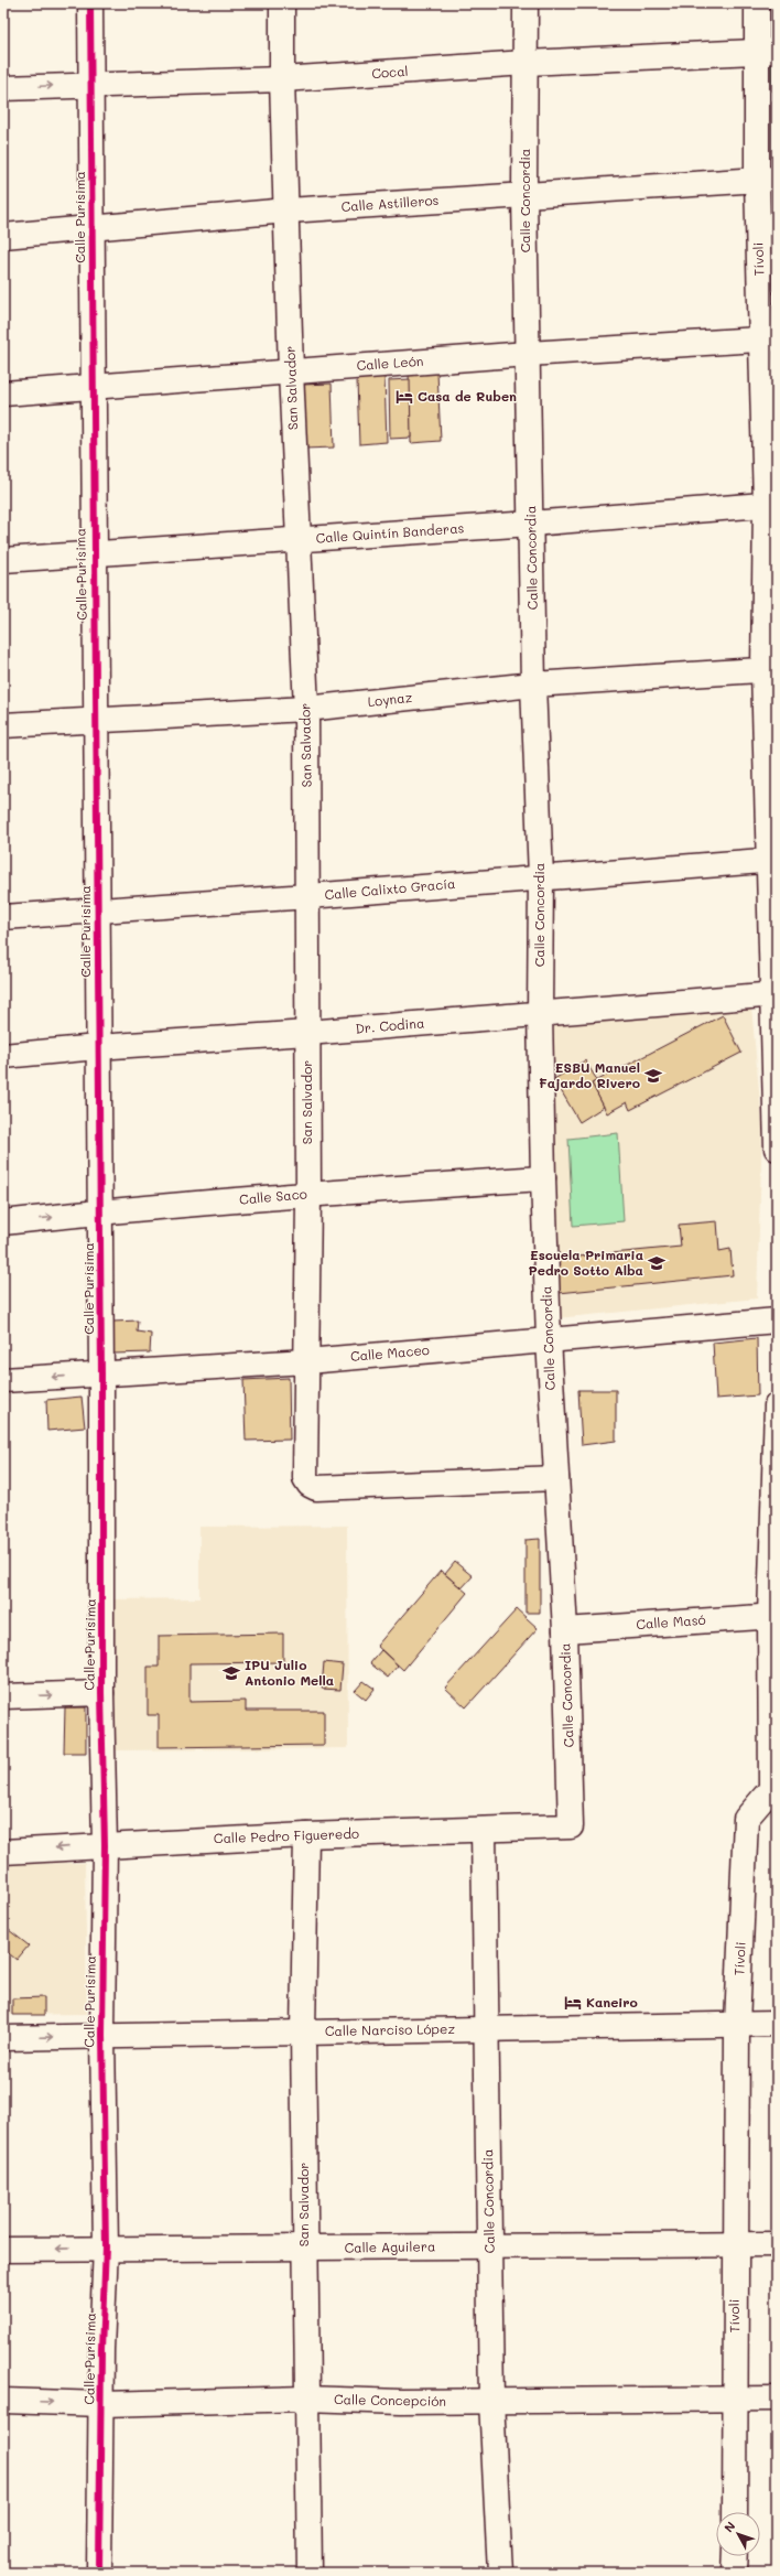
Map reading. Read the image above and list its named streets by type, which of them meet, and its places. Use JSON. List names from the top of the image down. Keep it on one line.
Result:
{"streets":{"street":["Cocal","Calle Concordia","Calle Astilleros","Calle Purísima","Tívoli","Calle León","San Salvador","Calle Quintín Banderas","Loynaz","Calle Calixto Gracía","Dr. Codina","Calle Saco","Calle Maceo","Calle Masó","Calle Pedro Figueredo","Calle Narciso López","Calle Aguilera","Calle Concepción"]},"crossings":[["Cocal","Calle Concordia"],["Cocal","Calle Purísima"],["Cocal","Tívoli"],["Cocal","San Salvador"],["Calle Concordia","Calle Astilleros"],["Calle Concordia","Calle León"],["Calle Concordia","San Salvador"],["Calle Concordia","Calle Quintín Banderas"],["Calle Concordia","Loynaz"],["Calle Concordia","Calle Calixto Gracía"],["Calle Concordia","Dr. Codina"],["Calle Concordia","Calle Saco"],["Calle Concordia","Calle Maceo"],["Calle Concordia","Calle Masó"],["Calle Concordia","Calle Pedro Figueredo"],["Calle Concordia","Calle Narciso López"],["Calle Concordia","Calle Aguilera"],["Calle Concordia","Calle Concepción"],["Calle Astilleros","Calle Purísima"],["Calle Astilleros","Tívoli"],["Calle Astilleros","San Salvador"],["Calle Purísima","Calle León"],["Calle Purísima","Calle Quintín Banderas"],["Calle Purísima","Loynaz"],["Calle Purísima","Calle Calixto Gracía"],["Calle Purísima","Dr. Codina"],["Calle Purísima","Calle Saco"],["Calle Purísima","Calle Maceo"],["Calle Purísima","Calle Pedro Figueredo"],["Calle Purísima","Calle Narciso López"],["Calle Purísima","Calle Aguilera"],["Calle Purísima","Calle Concepción"],["Tívoli","Calle León"],["Tívoli","Calle Quintín Banderas"],["Tívoli","Loynaz"],["Tívoli","Calle Calixto Gracía"],["Tívoli","Dr. Codina"],["Tívoli","Calle Masó"],["Tívoli","Calle Narciso López"],["Tívoli","Calle Aguilera"],["Tívoli","Calle Concepción"],["Calle León","San Salvador"],["San Salvador","Calle Quintín Banderas"],["San Salvador","Loynaz"],["San Salvador","Calle Calixto Gracía"],["San Salvador","Dr. Codina"],["San Salvador","Calle Saco"],["San Salvador","Calle Maceo"],["San Salvador","Calle Pedro Figueredo"],["San Salvador","Calle Narciso López"],["San Salvador","Calle Aguilera"],["San Salvador","Calle Concepción"]],"places":{"hotel":["Casa de Ruben","Kaneiro"],"school or university":["ESBU Manuel Fajardo Rivero","Escuela Primaria Pedro Sotto Alba","IPU Julio Antonio Mella"]},"north":"top left"}
